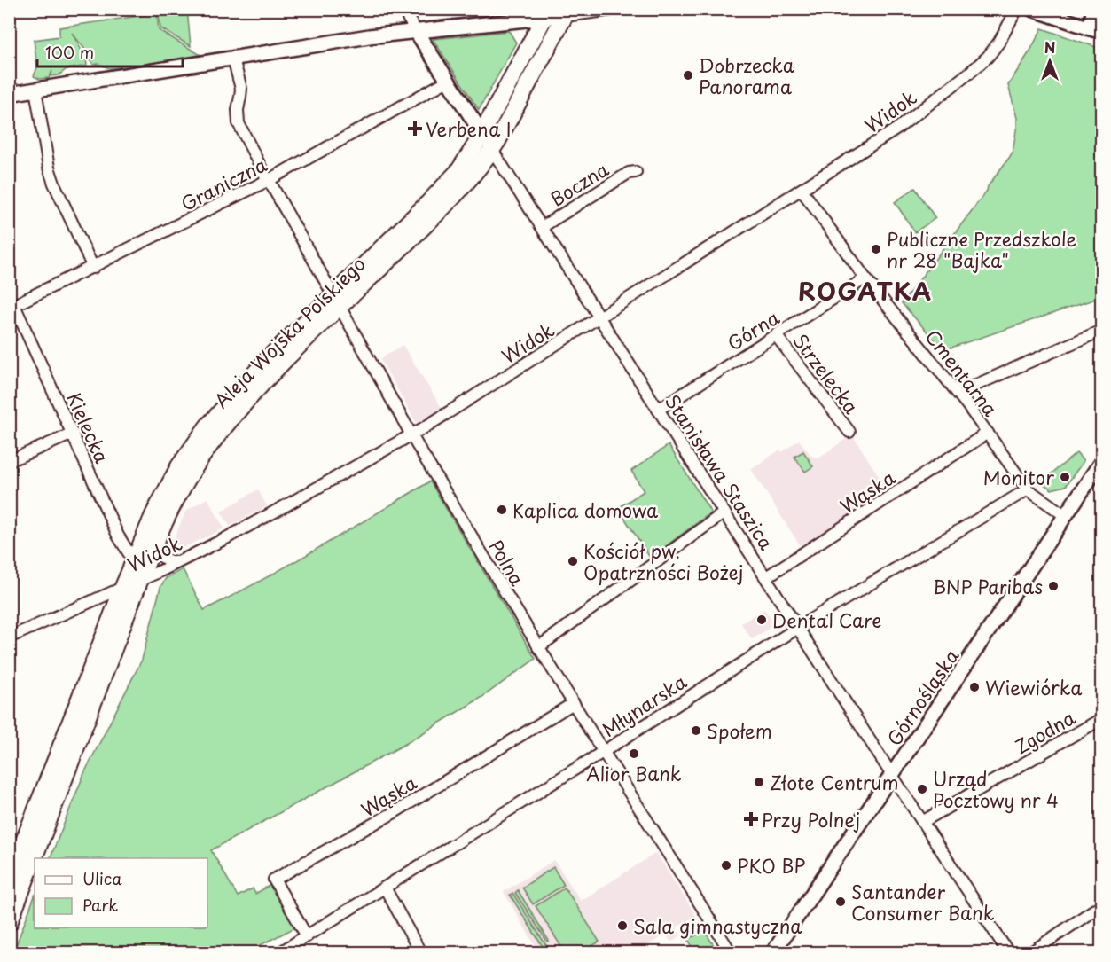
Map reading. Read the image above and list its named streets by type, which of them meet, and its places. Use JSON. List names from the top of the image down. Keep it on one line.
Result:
{"streets":{"main road":["Aleja Wojska Polskiego"],"street":["Widok","Graniczna","Boczna","Górna","Cmentarna","Strzelecka","Kielecka","Stanisława Staszica","Wąska","Polna","Górnośląska","Młynarska","Zgodna"]},"crossings":[["Widok","Aleja Wojska Polskiego"],["Widok","Cmentarna"],["Widok","Stanisława Staszica"],["Widok","Polna"],["Graniczna","Kielecka"],["Graniczna","Stanisława Staszica"],["Graniczna","Polna"],["Boczna","Stanisława Staszica"],["Górna","Cmentarna"],["Górna","Strzelecka"],["Górna","Stanisława Staszica"],["Aleja Wojska Polskiego","Kielecka"],["Aleja Wojska Polskiego","Stanisława Staszica"],["Aleja Wojska Polskiego","Polna"],["Cmentarna","Wąska"],["Cmentarna","Górnośląska"],["Cmentarna","Młynarska"],["Stanisława Staszica","Wąska"],["Stanisława Staszica","Górnośląska"],["Stanisława Staszica","Młynarska"],["Stanisława Staszica","Zgodna"],["Wąska","Polna"],["Wąska","Młynarska"],["Polna","Młynarska"]],"districts":["ROGATKA"],"places":{"other":["Dobrzecka Panorama","Publiczne Przedszkole nr 28 \"Bajka\"","Monitor","Kaplica domowa","Kościół pw. Opatrzności Bożej","BNP Paribas","Dental Care","Wiewiórka","Społem","Alior Bank","Złote Centrum","Urząd Pocztowy nr 4","PKO BP","Santander Consumer Bank","Sala gimnastyczna"],"health":["Verbena I","Przy Polnej"]},"legend":["Ulica","Park"],"scale_bar":"100 m","north":"top"}
